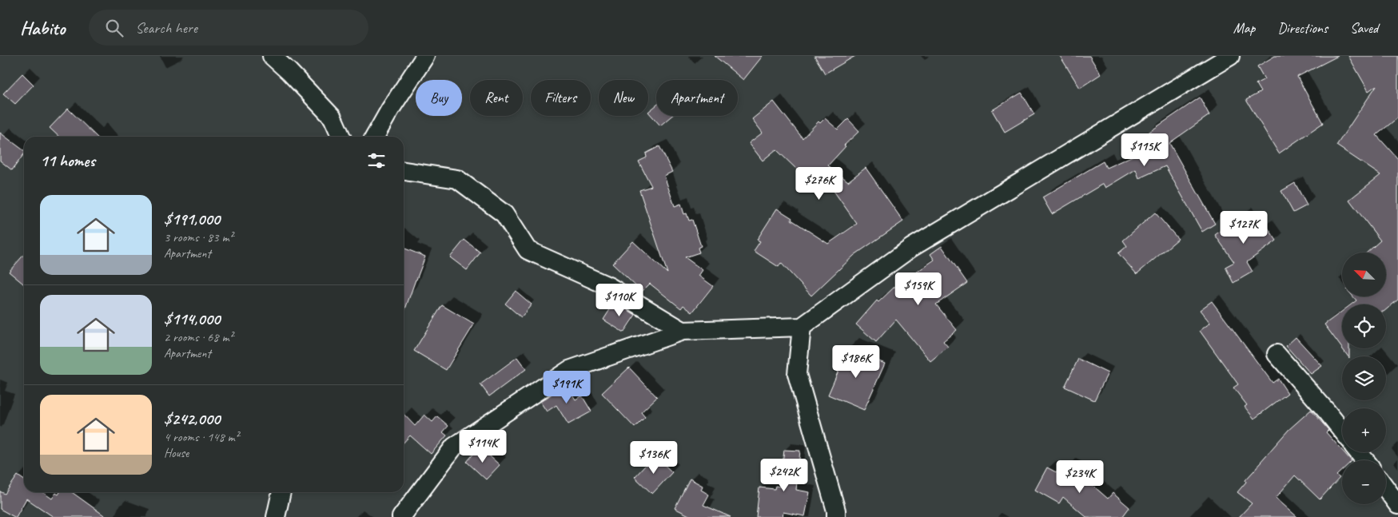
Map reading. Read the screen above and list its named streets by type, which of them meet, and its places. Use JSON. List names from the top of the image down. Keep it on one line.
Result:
{"north":"top left","page":{"header":"Habito","search":"Search here","nav":["Map","Directions","Saved"],"chip":["Buy","Rent","Filters","New","Apartment"],"price":["$115K","$276K","$127K","$159K","$110K","$186K","$191K","$114K","$136K","$242K","$234K"],"heading":"11 homes","list":[{"name":"$191,000","note":"3 rooms · 83 m² · Apartment"},{"name":"$114,000","note":"2 rooms · 68 m² · Apartment"},{"name":"$242,000","note":"4 rooms · 148 m² · House"}],"map_buttons":["+","−"]}}
